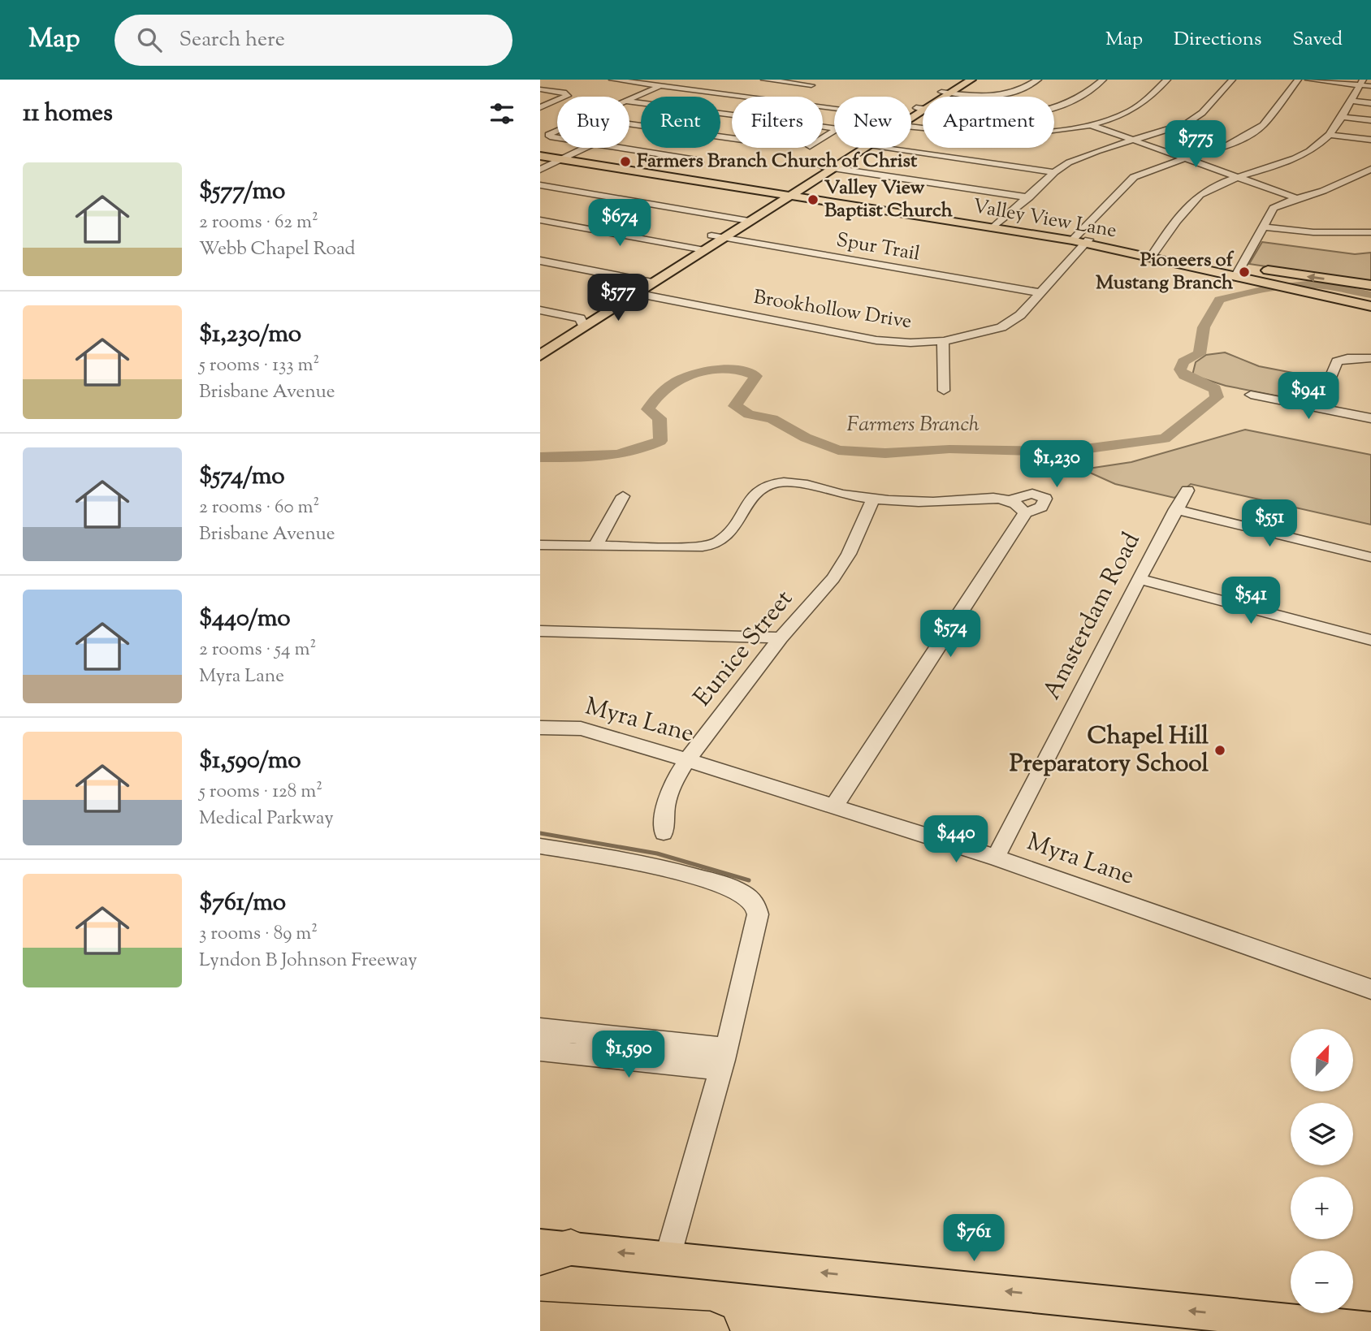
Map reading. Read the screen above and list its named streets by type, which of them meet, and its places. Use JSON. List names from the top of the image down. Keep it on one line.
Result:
{"streets":{"main road":["Valley View Lane"],"street":["Spur Trail","Brookhollow Drive","Amsterdam Road","Eunice Street","Myra Lane"]},"crossings":[["Valley View Lane","Brookhollow Drive"],["Spur Trail","Brookhollow Drive"],["Amsterdam Road","Myra Lane"],["Eunice Street","Myra Lane"]],"water":["Farmers Branch"],"places":["Farmers Branch Church of Christ","Valley View Baptist Church","Pioneers of Mustang Branch","Chapel Hill Preparatory School"],"north":"top right","page":{"header":"Map","search":"Search here","nav":["Map","Directions","Saved"],"heading":"11 homes","chip":["Buy","Rent","Filters","New","Apartment"],"price":["$775","$674","$577","$941","$1,230","$551","$541","$574","$440","$1,590","$761"],"list":[{"name":"$577/mo","note":"2 rooms · 62 m² · Webb Chapel Road"},{"name":"$1,230/mo","note":"5 rooms · 133 m² · Brisbane Avenue"},{"name":"$574/mo","note":"2 rooms · 60 m² · Brisbane Avenue"},{"name":"$440/mo","note":"2 rooms · 54 m² · Myra Lane"},{"name":"$1,590/mo","note":"5 rooms · 128 m² · Medical Parkway"},{"name":"$761/mo","note":"3 rooms · 89 m² · Lyndon B Johnson Freeway"}],"map_buttons":["+","−"]}}
